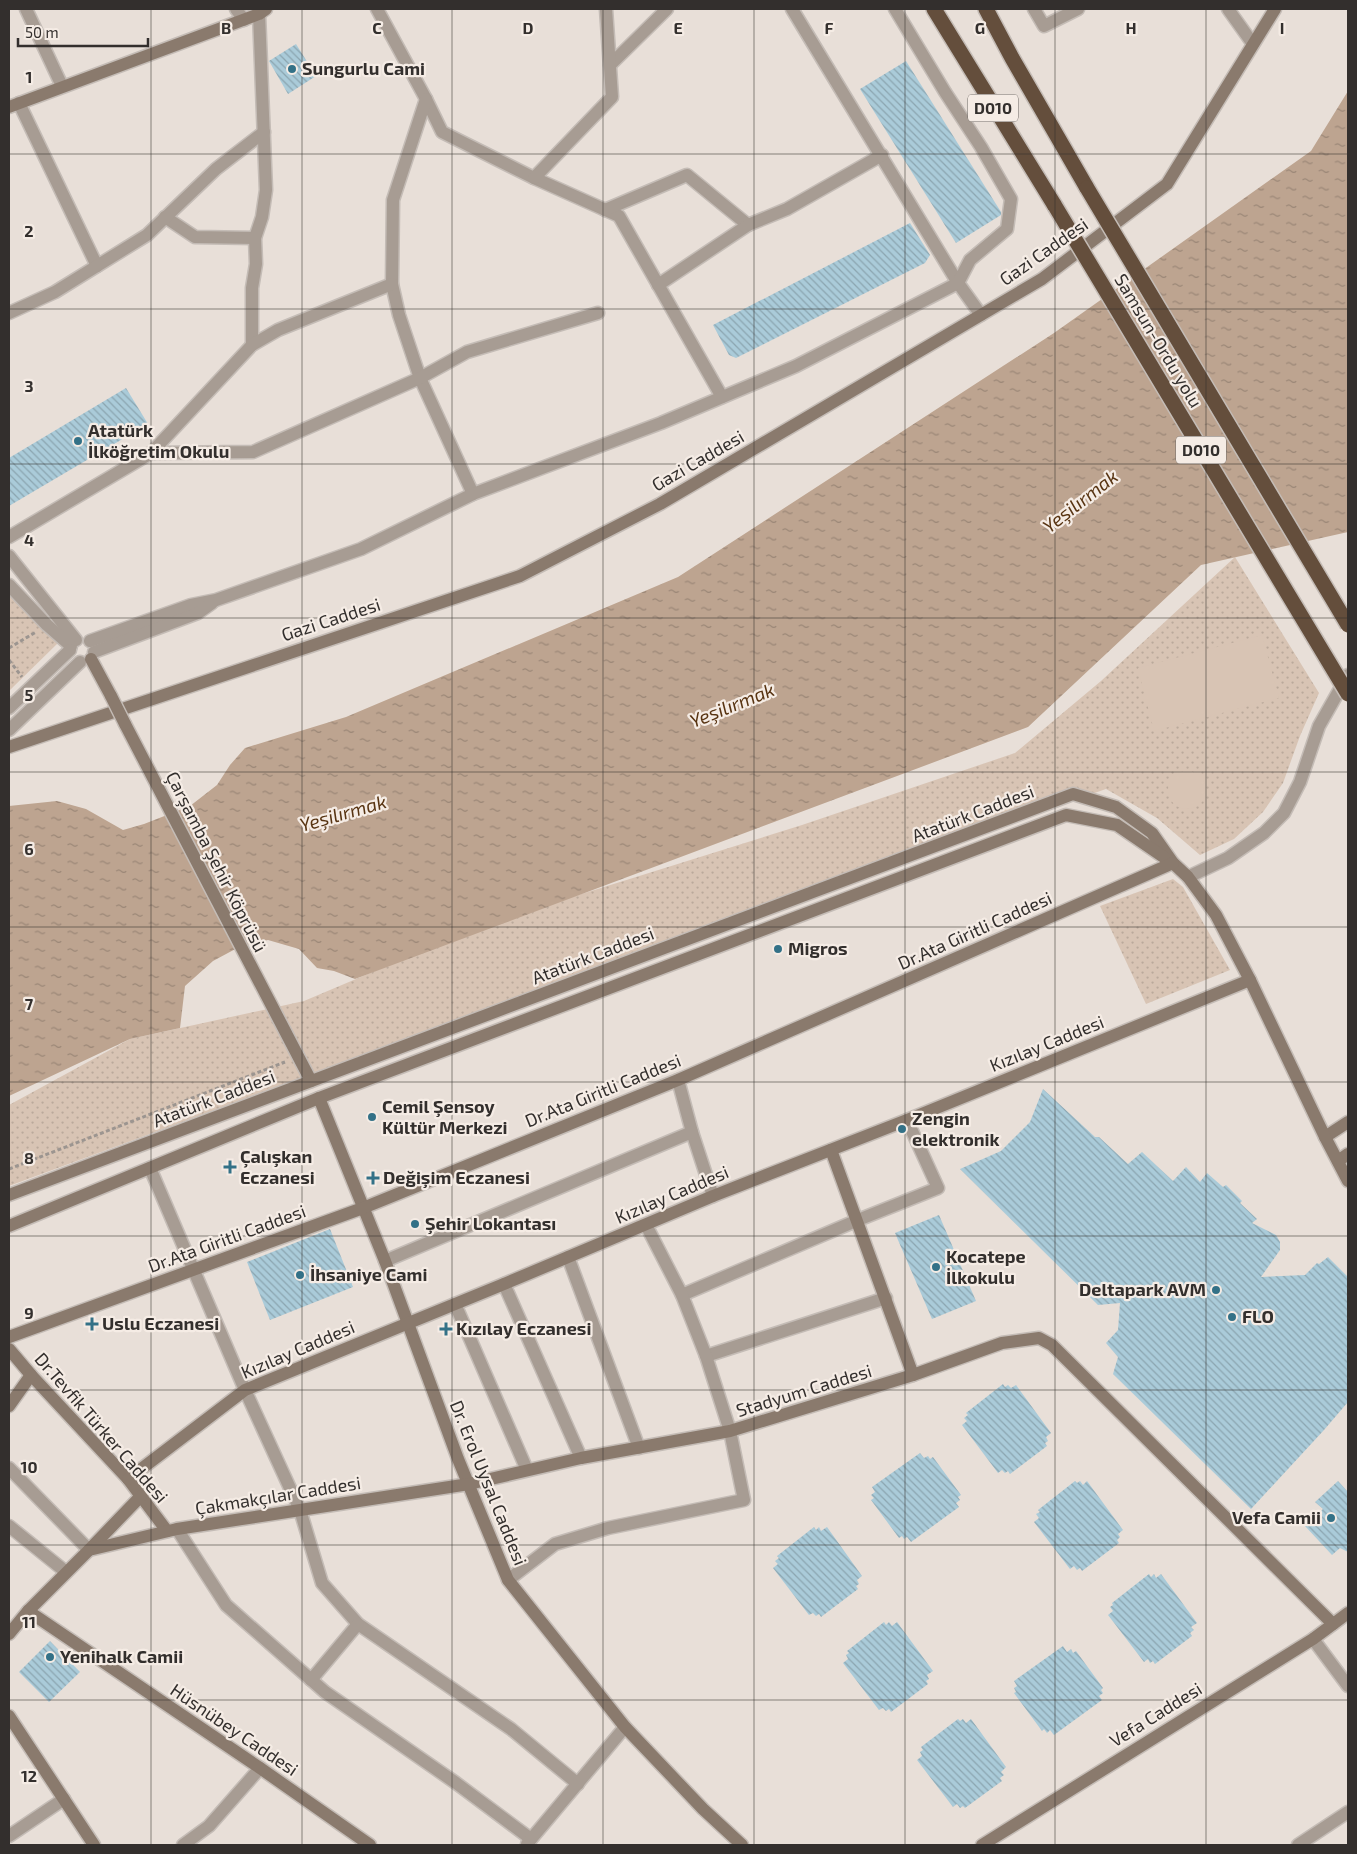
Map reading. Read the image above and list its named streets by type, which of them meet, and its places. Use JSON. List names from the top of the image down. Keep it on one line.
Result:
{"streets":{"highway":["D010","Samsun-Ordu yolu"],"street":["Gazi Caddesi","Atatürk Caddesi","Çarşamba Şehir Köprüsü","Dr.Ata Giritli Caddesi","Kızılay Caddesi","Stadyum Caddesi","Dr.Tevfik Türker Caddesi","Dr. Erol Uysal Caddesi","Çakmakçılar Caddesi","Vefa Caddesi","Hüsnübey Caddesi"]},"crossings":[["Atatürk Caddesi","Çarşamba Şehir Köprüsü"],["Atatürk Caddesi","Dr.Ata Giritli Caddesi"],["Atatürk Caddesi","Kızılay Caddesi"],["Atatürk Caddesi","Dr. Erol Uysal Caddesi"],["Çarşamba Şehir Köprüsü","Dr. Erol Uysal Caddesi"],["Dr.Ata Giritli Caddesi","Dr. Erol Uysal Caddesi"],["Kızılay Caddesi","Dr.Tevfik Türker Caddesi"],["Kızılay Caddesi","Dr. Erol Uysal Caddesi"],["Stadyum Caddesi","Dr. Erol Uysal Caddesi"],["Stadyum Caddesi","Çakmakçılar Caddesi"],["Stadyum Caddesi","Vefa Caddesi"],["Dr.Tevfik Türker Caddesi","Çakmakçılar Caddesi"],["Dr. Erol Uysal Caddesi","Çakmakçılar Caddesi"]],"water":["Yeşilırmak"],"places":{"other":["Sungurlu Cami","Atatürk İlköğretim Okulu","Migros","Cemil Şensoy Kültür Merkezi","Zengin elektronik","Şehir Lokantası","Kocatepe İlkokulu","İhsaniye Cami","Deltapark AVM","FLO","Vefa Camii","Yenihalk Camii"],"health":["Çalışkan Eczanesi","Değişim Eczanesi","Uslu Eczanesi","Kızılay Eczanesi"]},"scale_bar":"50 m","grid":{"columns":["B","C","D","E","F","G","H","I"],"rows":["1","2","3","4","5","6","7","8","9","10","11","12"]}}
